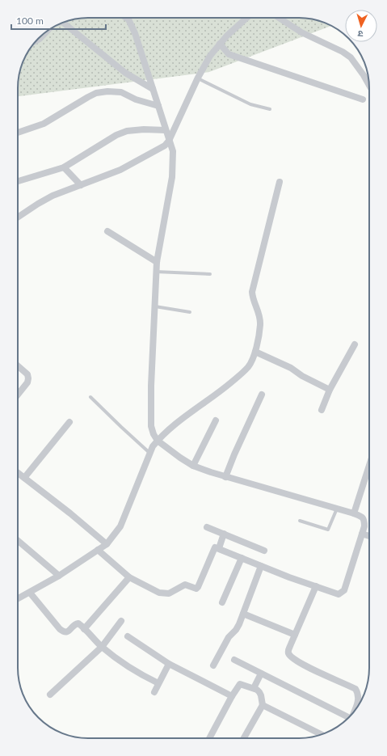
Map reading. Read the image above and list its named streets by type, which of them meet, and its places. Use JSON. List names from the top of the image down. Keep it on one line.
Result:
{"scale_bar":"100 m","north":"bottom"}
